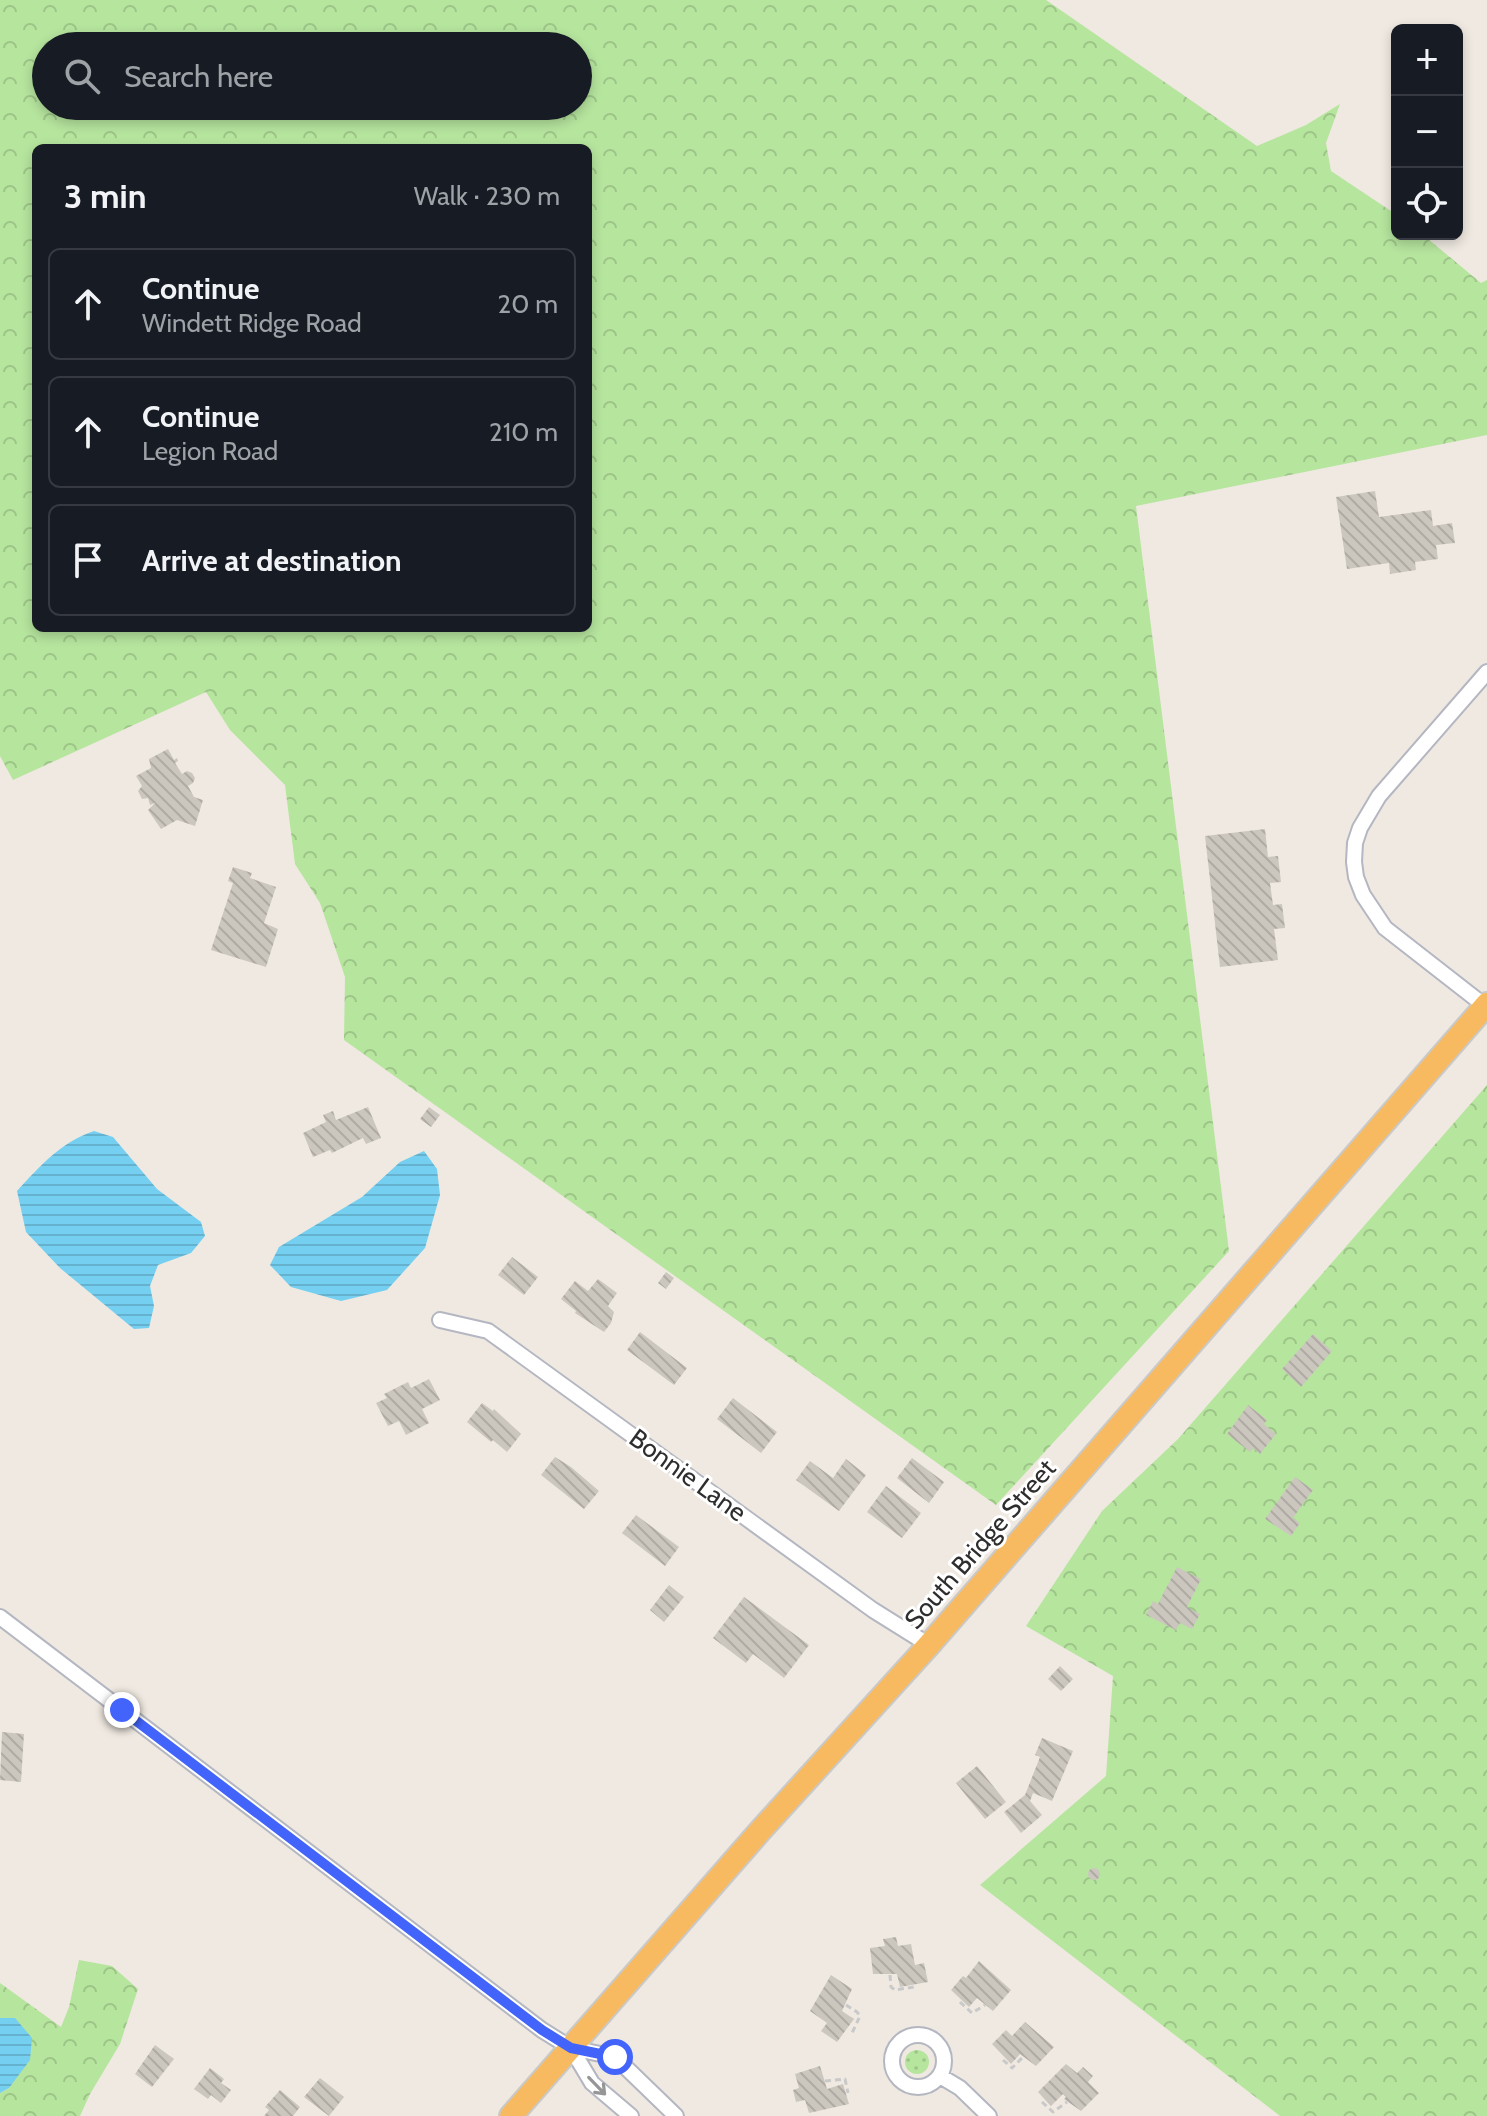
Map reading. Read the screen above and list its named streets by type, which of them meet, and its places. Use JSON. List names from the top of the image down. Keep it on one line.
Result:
{"streets":{"highway":["South Bridge Street"],"street":["Bonnie Lane"]},"crossings":[["Bonnie Lane","South Bridge Street"]],"page":{"map_buttons":["+","−"],"search":"Search here","heading":["3 min","Walk · 230 m"],"list":[["Continue","Windett Ridge Road","20 m"],["Continue","Legion Road","210 m"],"Arrive at destination"]}}
